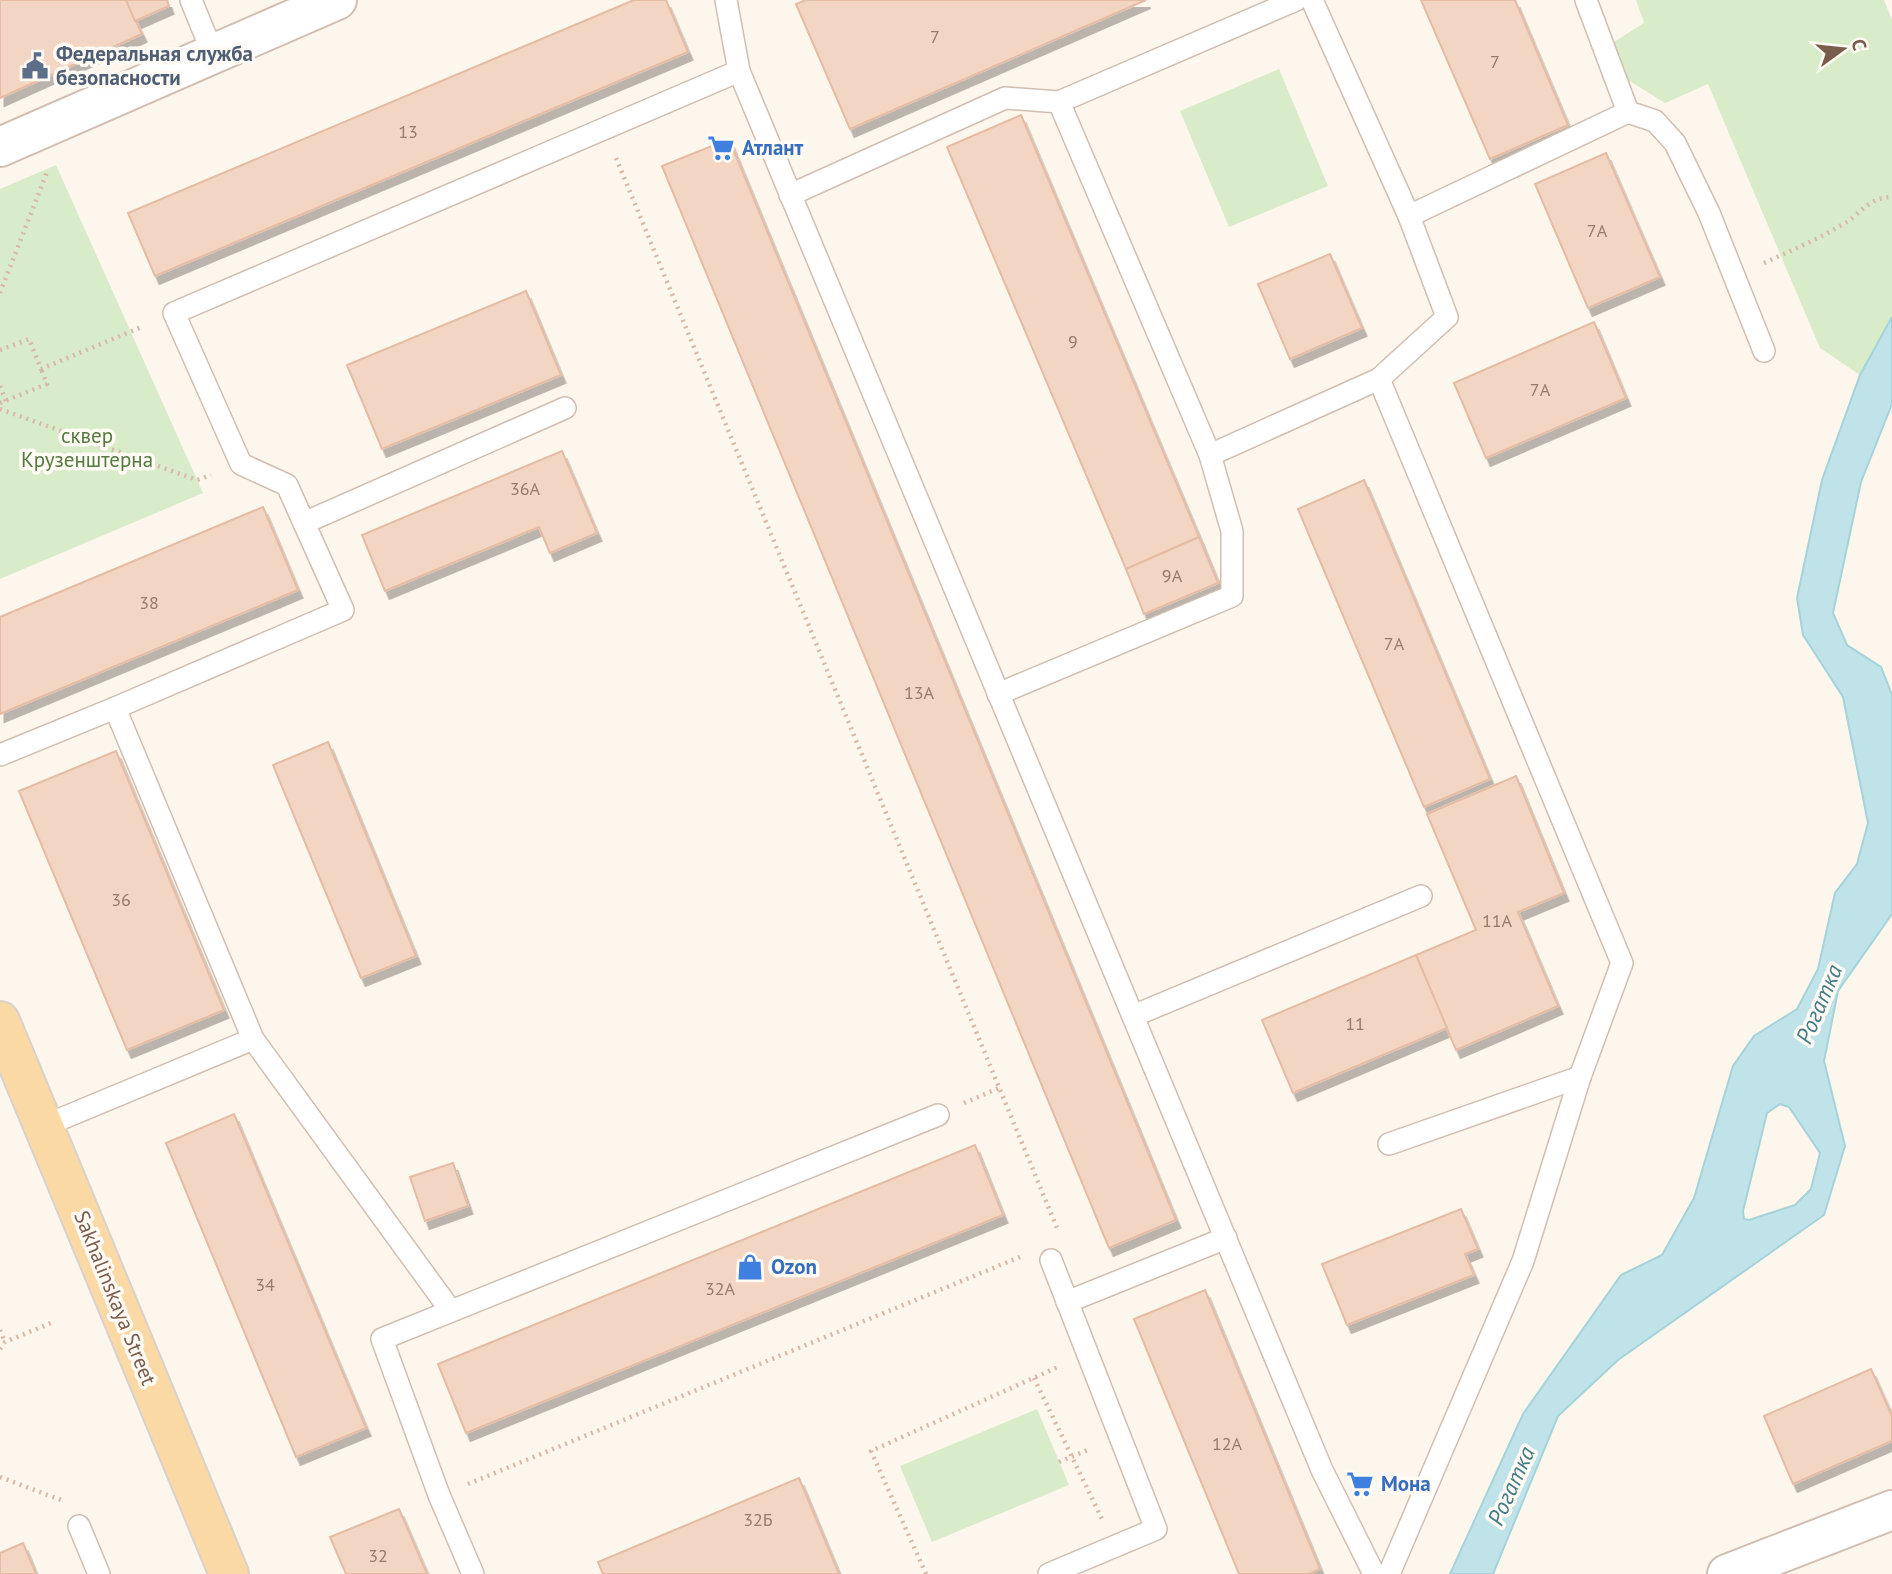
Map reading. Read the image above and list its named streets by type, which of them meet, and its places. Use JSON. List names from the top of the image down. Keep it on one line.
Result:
{"streets":{"main road":["Sakhalinskaya Street"]},"water":["Рогатка"],"parks":["сквер Крузенштерна"],"places":{"public building":["Федеральная служба безопасности"],"supermarket":["Атлант","Мона"],"shop":["Ozon"]},"house_numbers":["7","7","13","7А","9","7А","36А","9А","38","7А","13А","36","11А","11","34","32А","12А","32Б","32"],"north":"right"}
